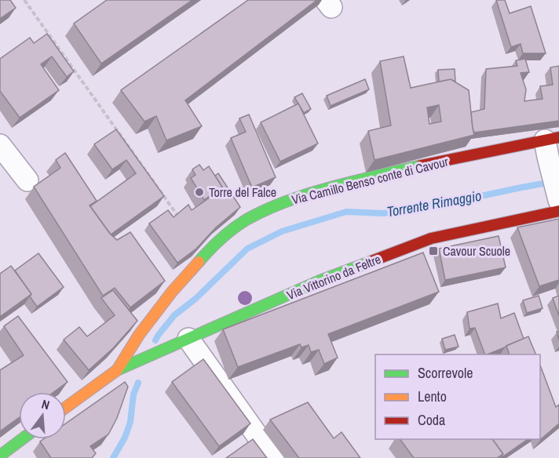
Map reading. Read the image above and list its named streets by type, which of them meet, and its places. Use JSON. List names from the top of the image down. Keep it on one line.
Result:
{"streets":{"street":["Via Camillo Benso conte di Cavour","Via Vittorino da Feltre"]},"crossings":[["Via Camillo Benso conte di Cavour","Via Vittorino da Feltre"]],"water":["Torrente Rimaggio"],"places":{"other":["Torre del Falce"],"transit":["Cavour Scuole"]},"legend":["Scorrevole","Lento","Coda"],"north":"top"}
